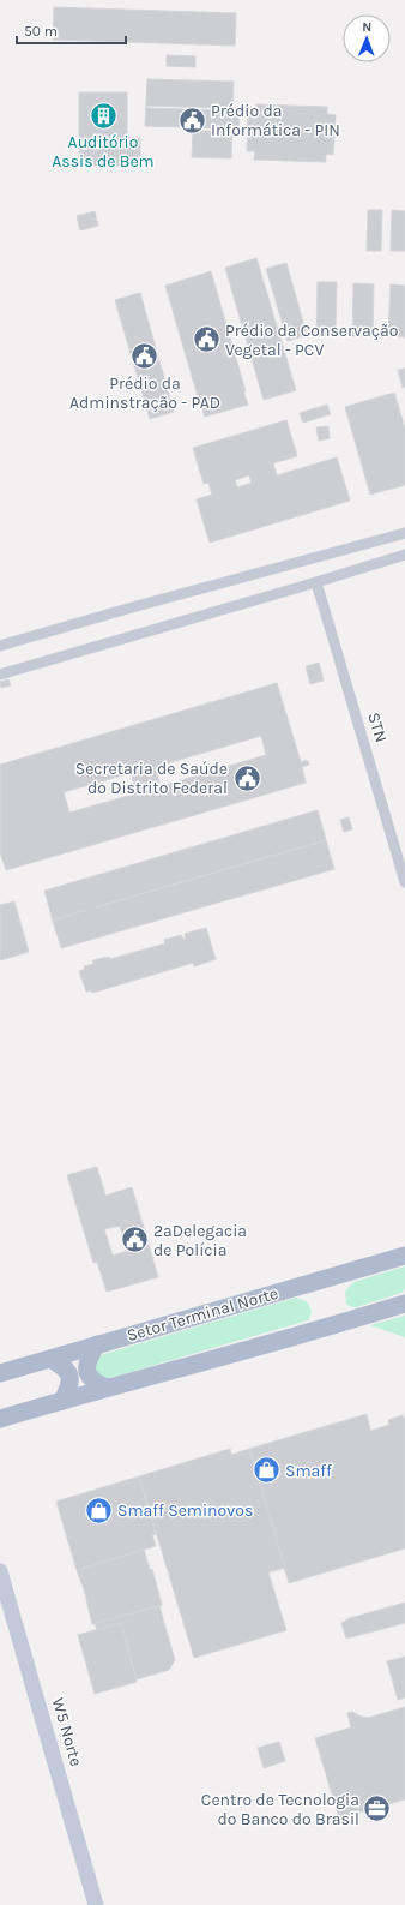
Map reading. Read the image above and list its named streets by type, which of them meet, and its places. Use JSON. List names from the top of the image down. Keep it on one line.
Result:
{"streets":{"main road":["Setor Terminal Norte","W5 Norte"],"street":["STN"]},"places":{"building":["Auditório Assis de Bem"],"public building":["Prédio da Informática - PIN","Prédio da Conservação Vegetal - PCV","Prédio da Adminstração - PAD","Secretaria de Saúde do Distrito Federal","2ªDelegacia de Polícia"],"shop":["Smaff","Smaff Seminovos"],"office":["Centro de Tecnologia do Banco do Brasil"]},"scale_bar":"50 m","north":"top"}
